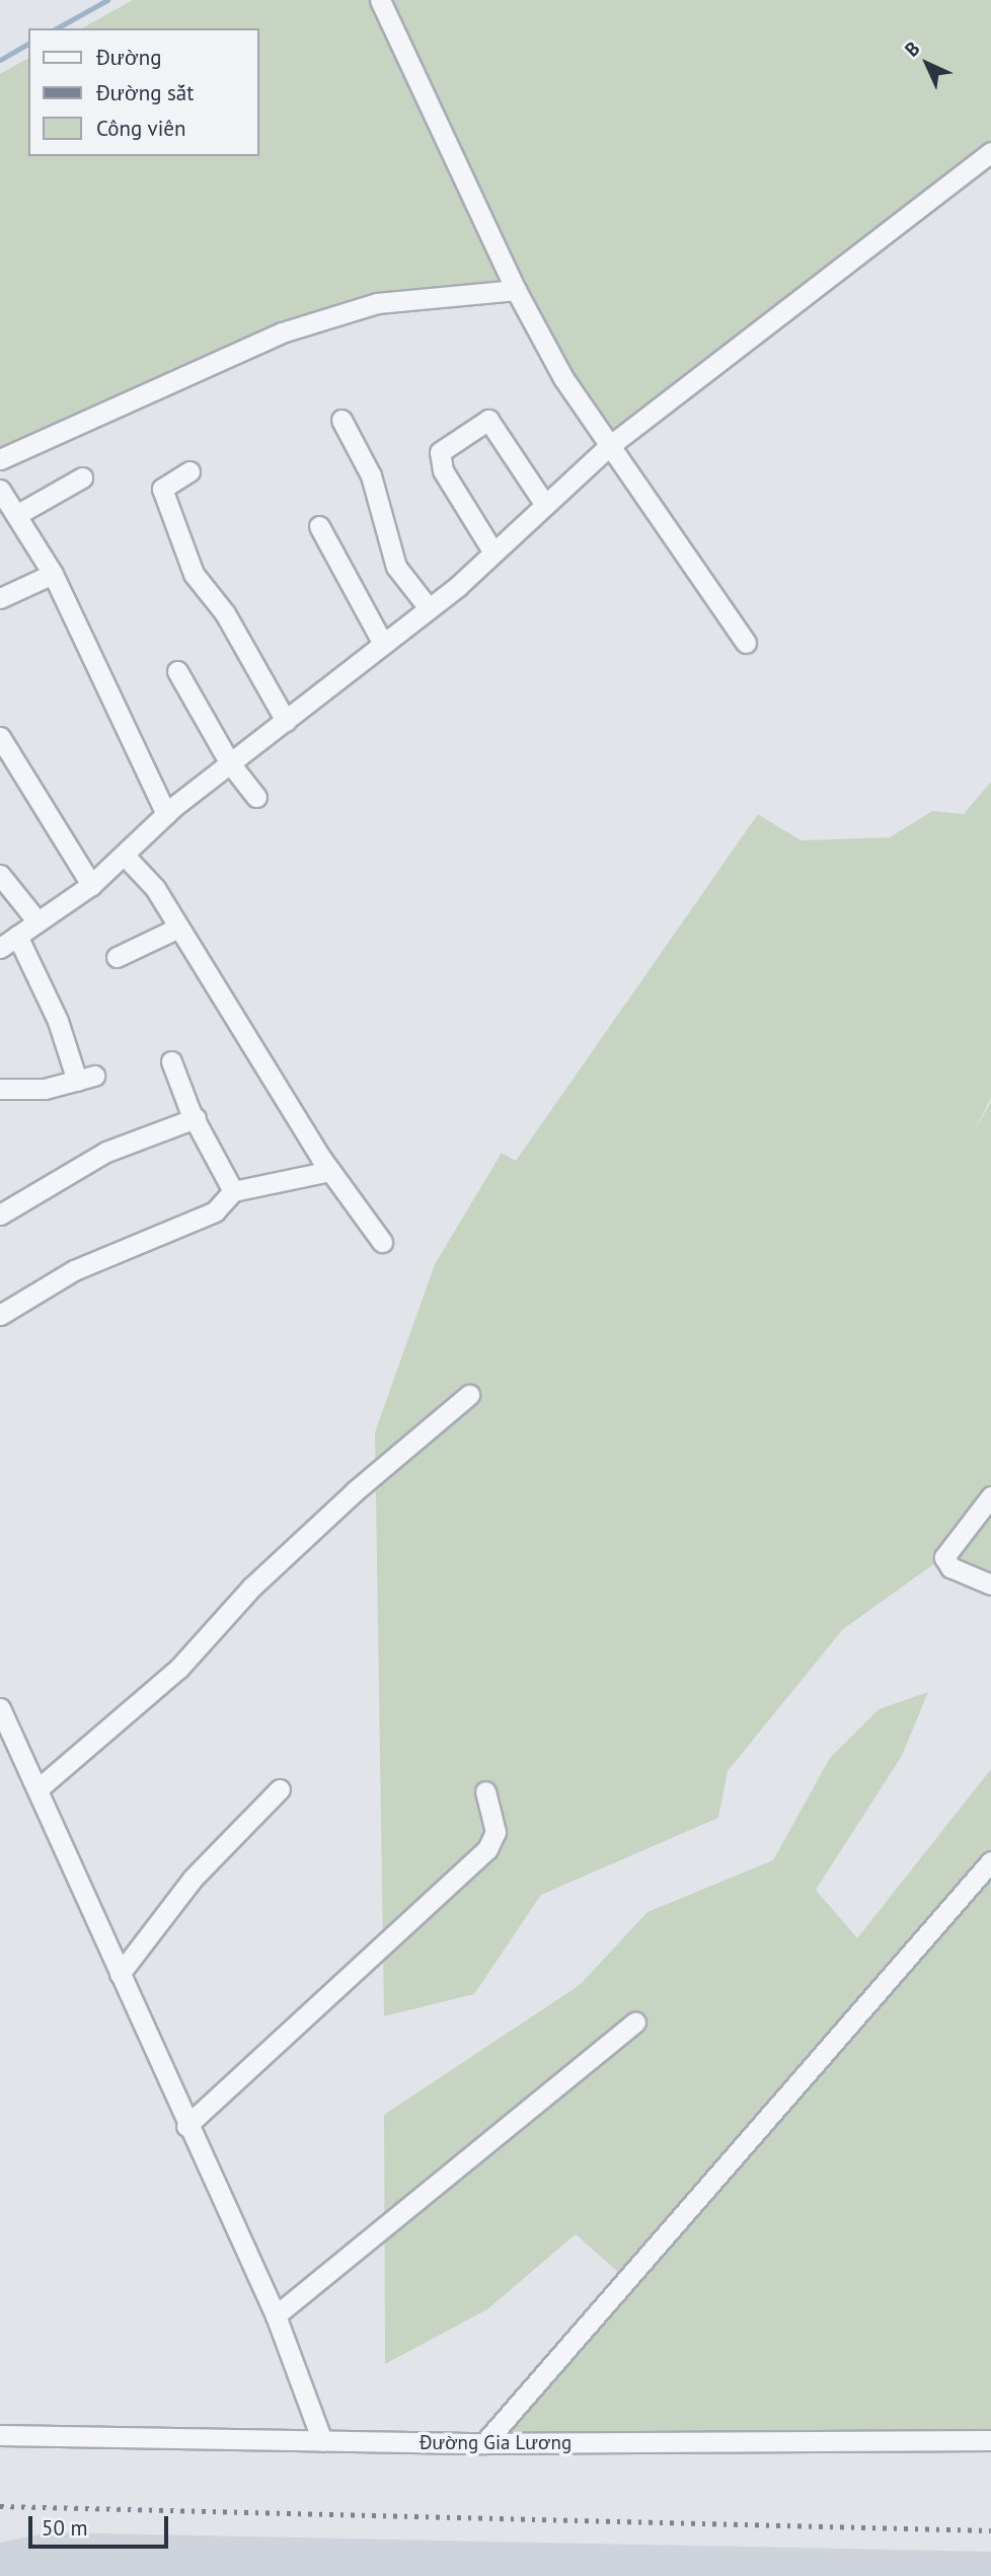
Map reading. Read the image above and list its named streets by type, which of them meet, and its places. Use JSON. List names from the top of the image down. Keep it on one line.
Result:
{"streets":{"street":["Đường Gia Lương"]},"legend":["Đường","Đường sắt","Công viên"],"scale_bar":"50 m","north":"top left"}
